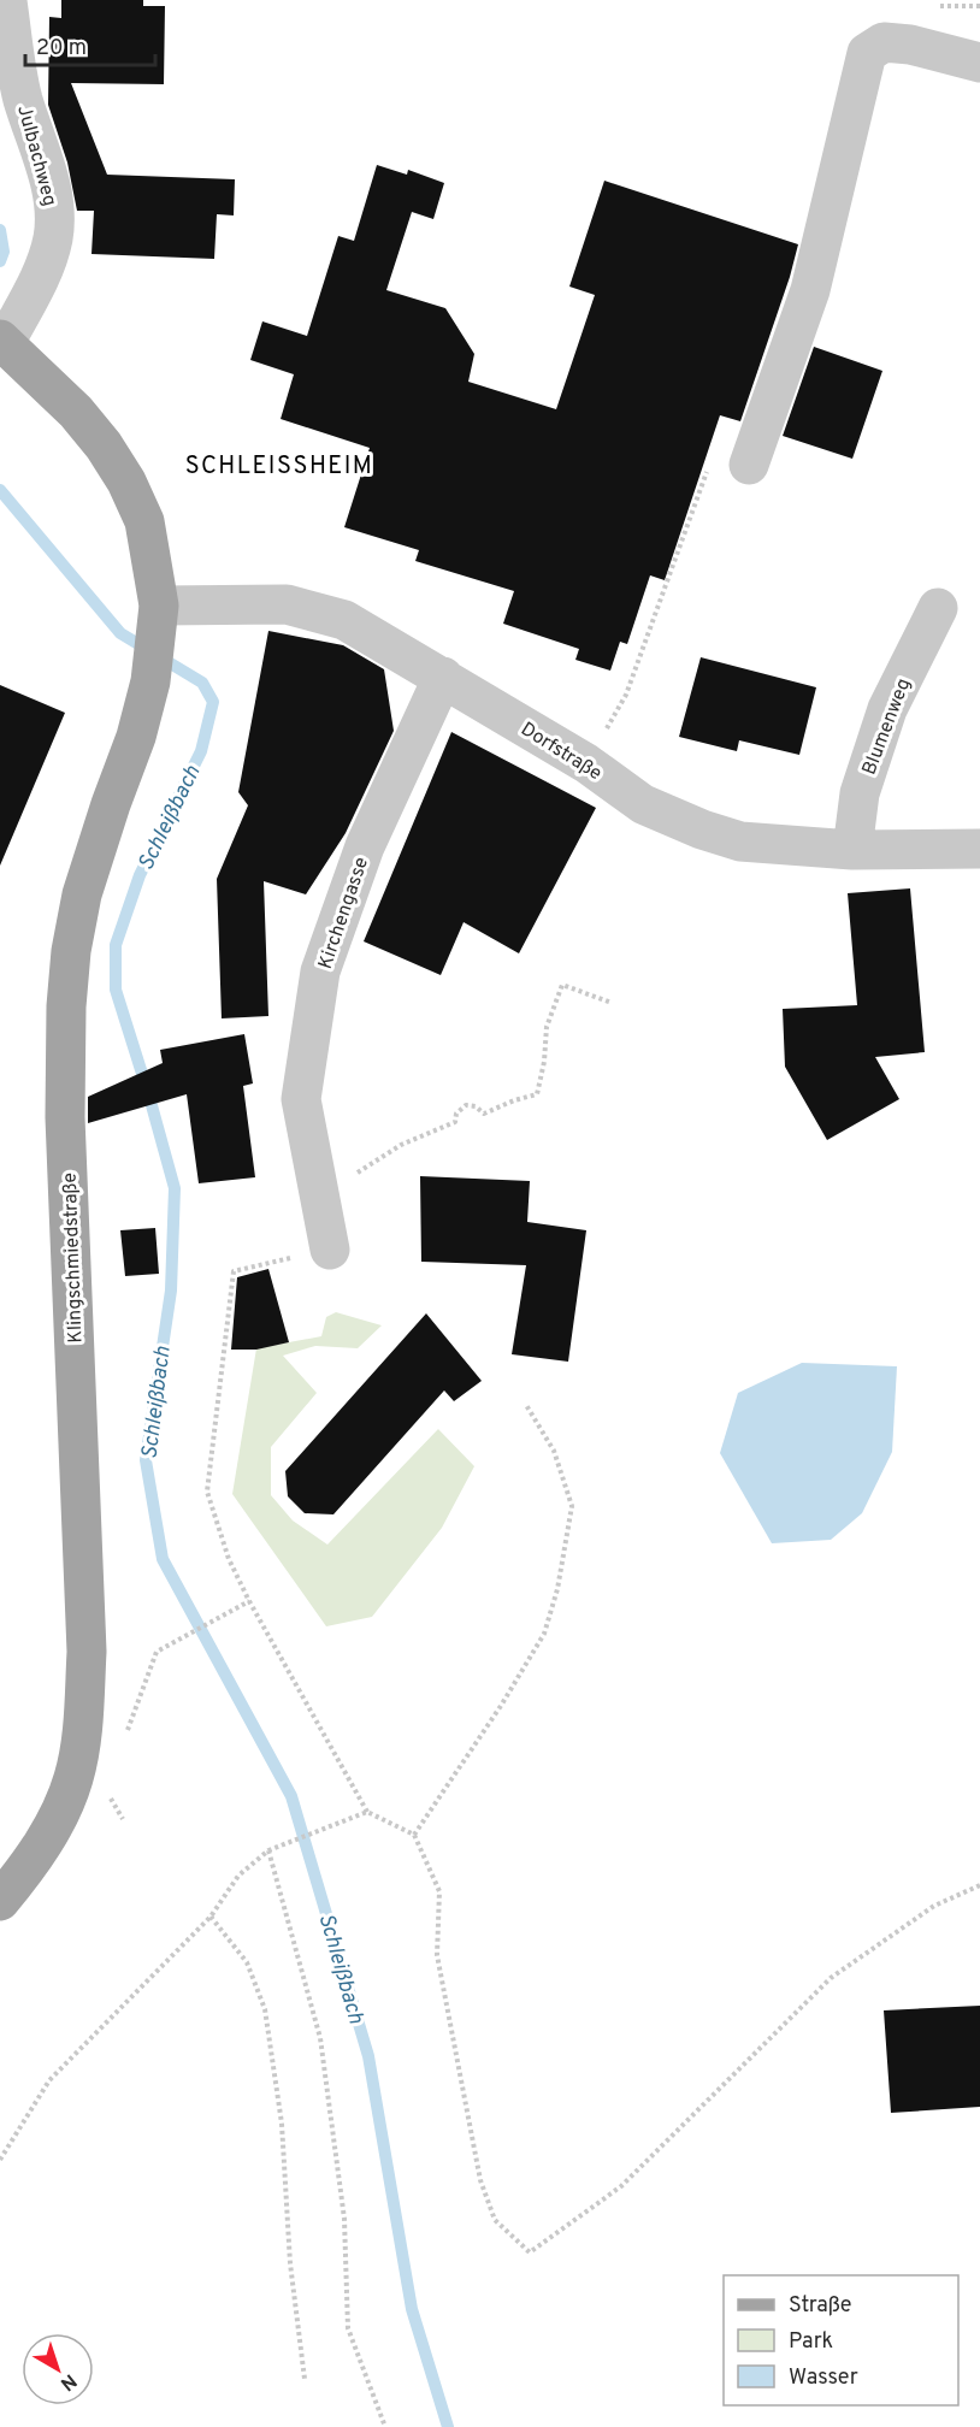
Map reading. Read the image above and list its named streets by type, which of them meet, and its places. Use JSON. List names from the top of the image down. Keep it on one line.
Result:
{"streets":{"main road":["Klingschmiedstraße"],"street":["Julbachweg","Blumenweg","Dorfstraße","Kirchengasse"]},"crossings":[["Julbachweg","Klingschmiedstraße"],["Blumenweg","Dorfstraße"],["Dorfstraße","Kirchengasse"],["Dorfstraße","Klingschmiedstraße"]],"districts":["SCHLEISSHEIM"],"water":["Schleißbach"],"legend":["Straße","Park","Wasser"],"scale_bar":"20 m","north":"bottom right"}
